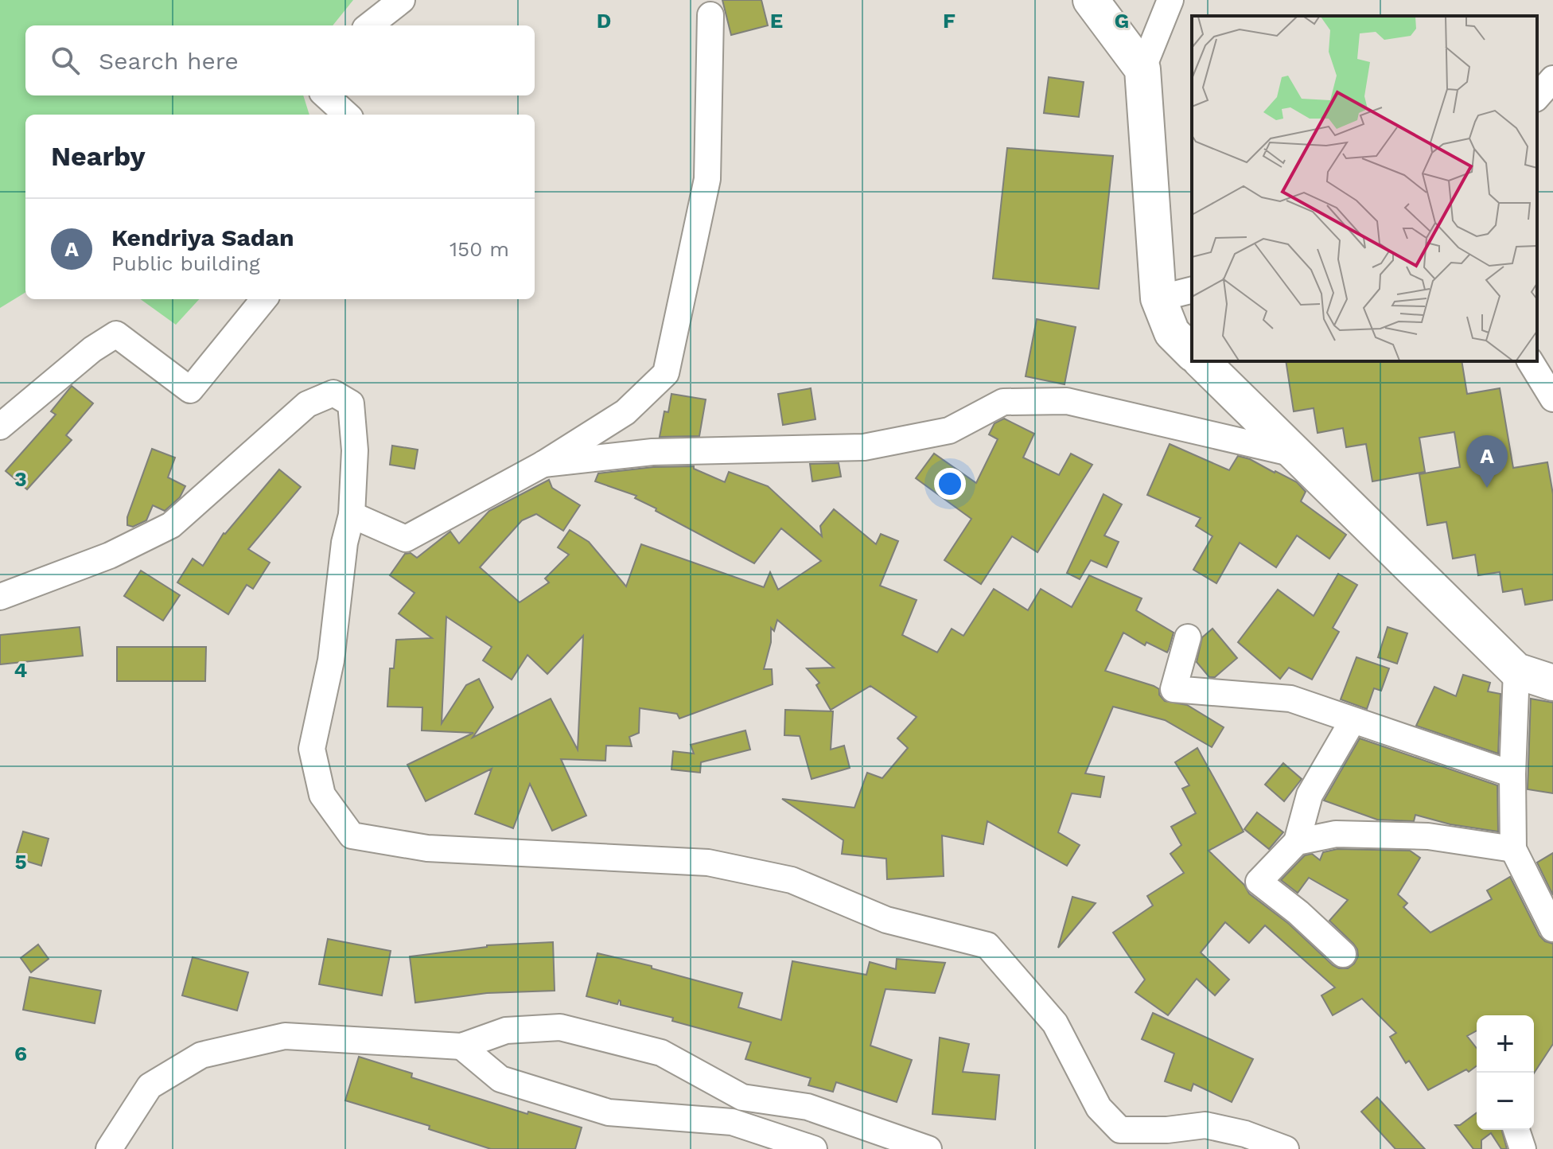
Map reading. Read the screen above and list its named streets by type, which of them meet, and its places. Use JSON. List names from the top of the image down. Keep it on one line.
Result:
{"page":{"search":"Search here","heading":"Nearby","list":[{"mark":"A","name":"Kendriya Sadan","note":"Public building","value":"150 m"}],"pins":"A","map_buttons":["+","−"]},"grid":{"columns":["D","E","F","G"],"rows":["3","4","5","6"]}}
